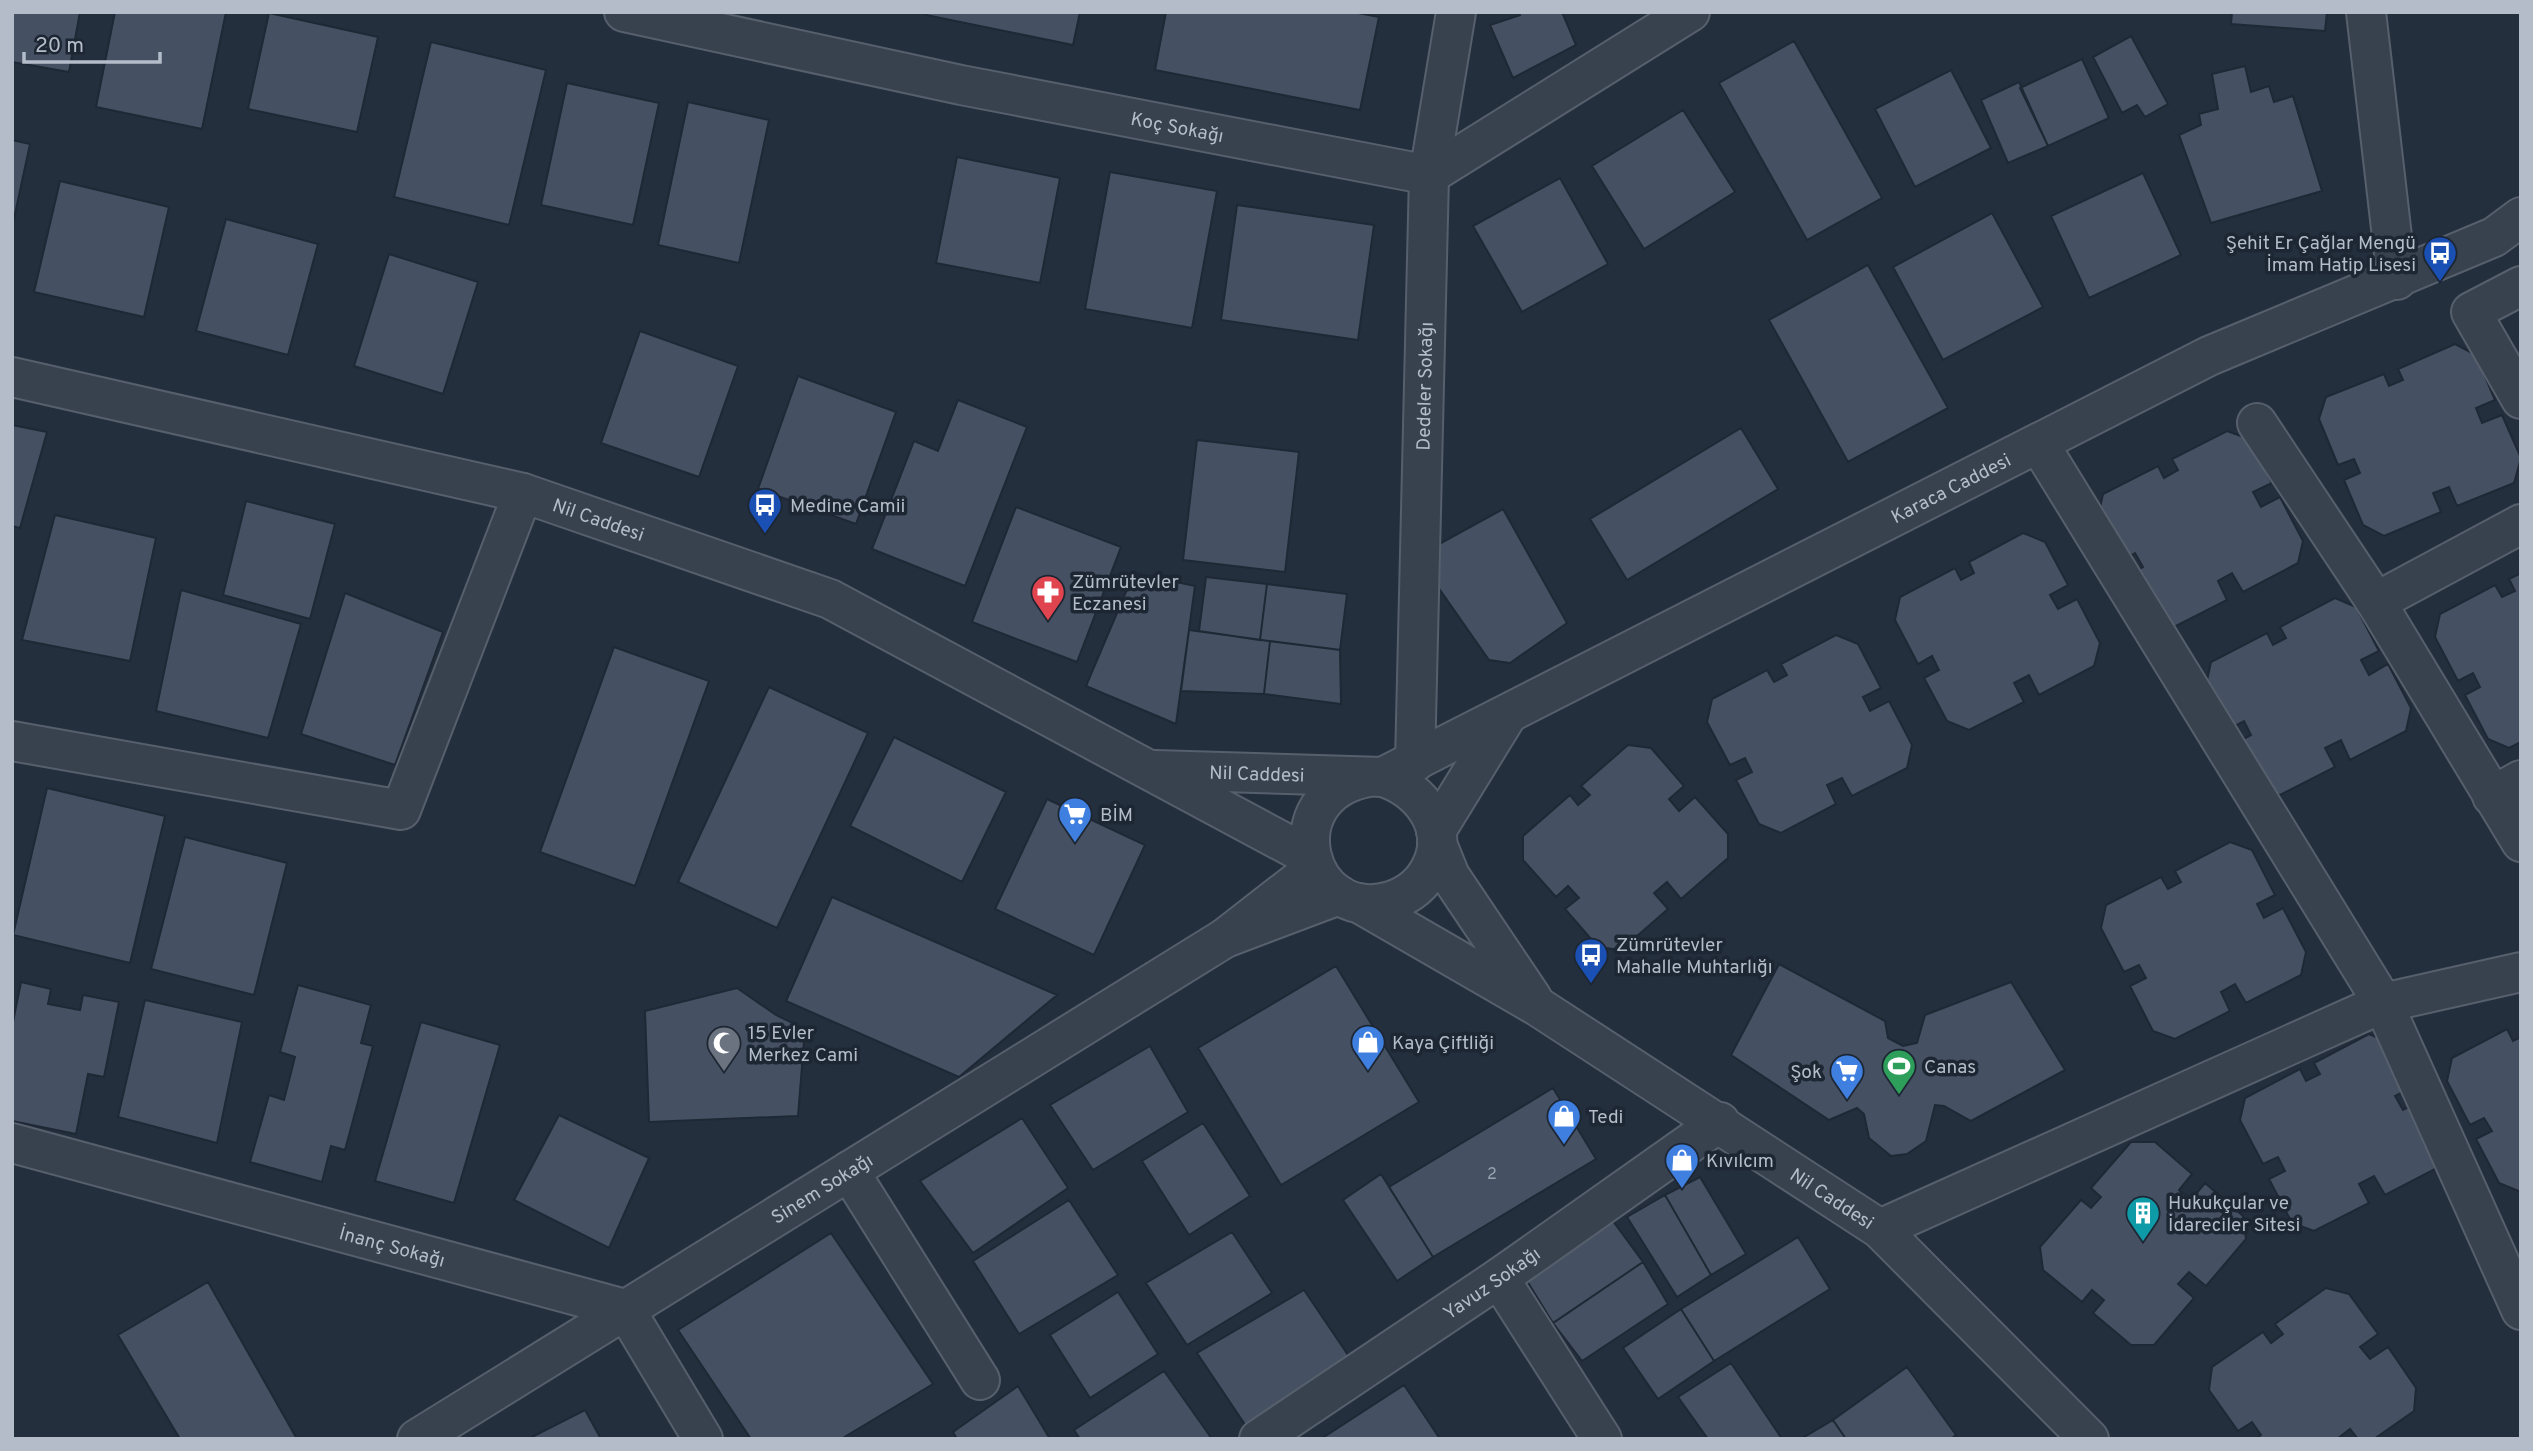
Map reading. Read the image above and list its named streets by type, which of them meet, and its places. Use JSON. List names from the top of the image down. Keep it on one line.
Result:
{"streets":{"street":["Koç Sokağı","Dedeler Sokağı","Karaca Caddesi","Nil Caddesi","Sinem Sokağı","İnanç Sokağı","Yavuz Sokağı"]},"crossings":[["Koç Sokağı","Dedeler Sokağı"],["Dedeler Sokağı","Karaca Caddesi"],["Dedeler Sokağı","Nil Caddesi"],["Dedeler Sokağı","Sinem Sokağı"],["Karaca Caddesi","Nil Caddesi"],["Karaca Caddesi","Sinem Sokağı"],["Nil Caddesi","Sinem Sokağı"],["Nil Caddesi","Yavuz Sokağı"],["Sinem Sokağı","İnanç Sokağı"]],"places":{"bus stop":["Şehit Er Çağlar Mengü İmam Hatip Lisesi","Medine Camii","Zümrütevler Mahalle Muhtarlığı"],"pharmacy":["Zümrütevler Eczanesi"],"supermarket":["BİM","Şok"],"shop":["Kaya Çiftliği","Tedi","Kıvılcım"],"mosque":["15 Evler Merkez Cami"],"sports":["Canas"],"building":["Hukukçular ve İdareciler Sitesi"]},"house_numbers":["2"],"scale_bar":"20 m"}
